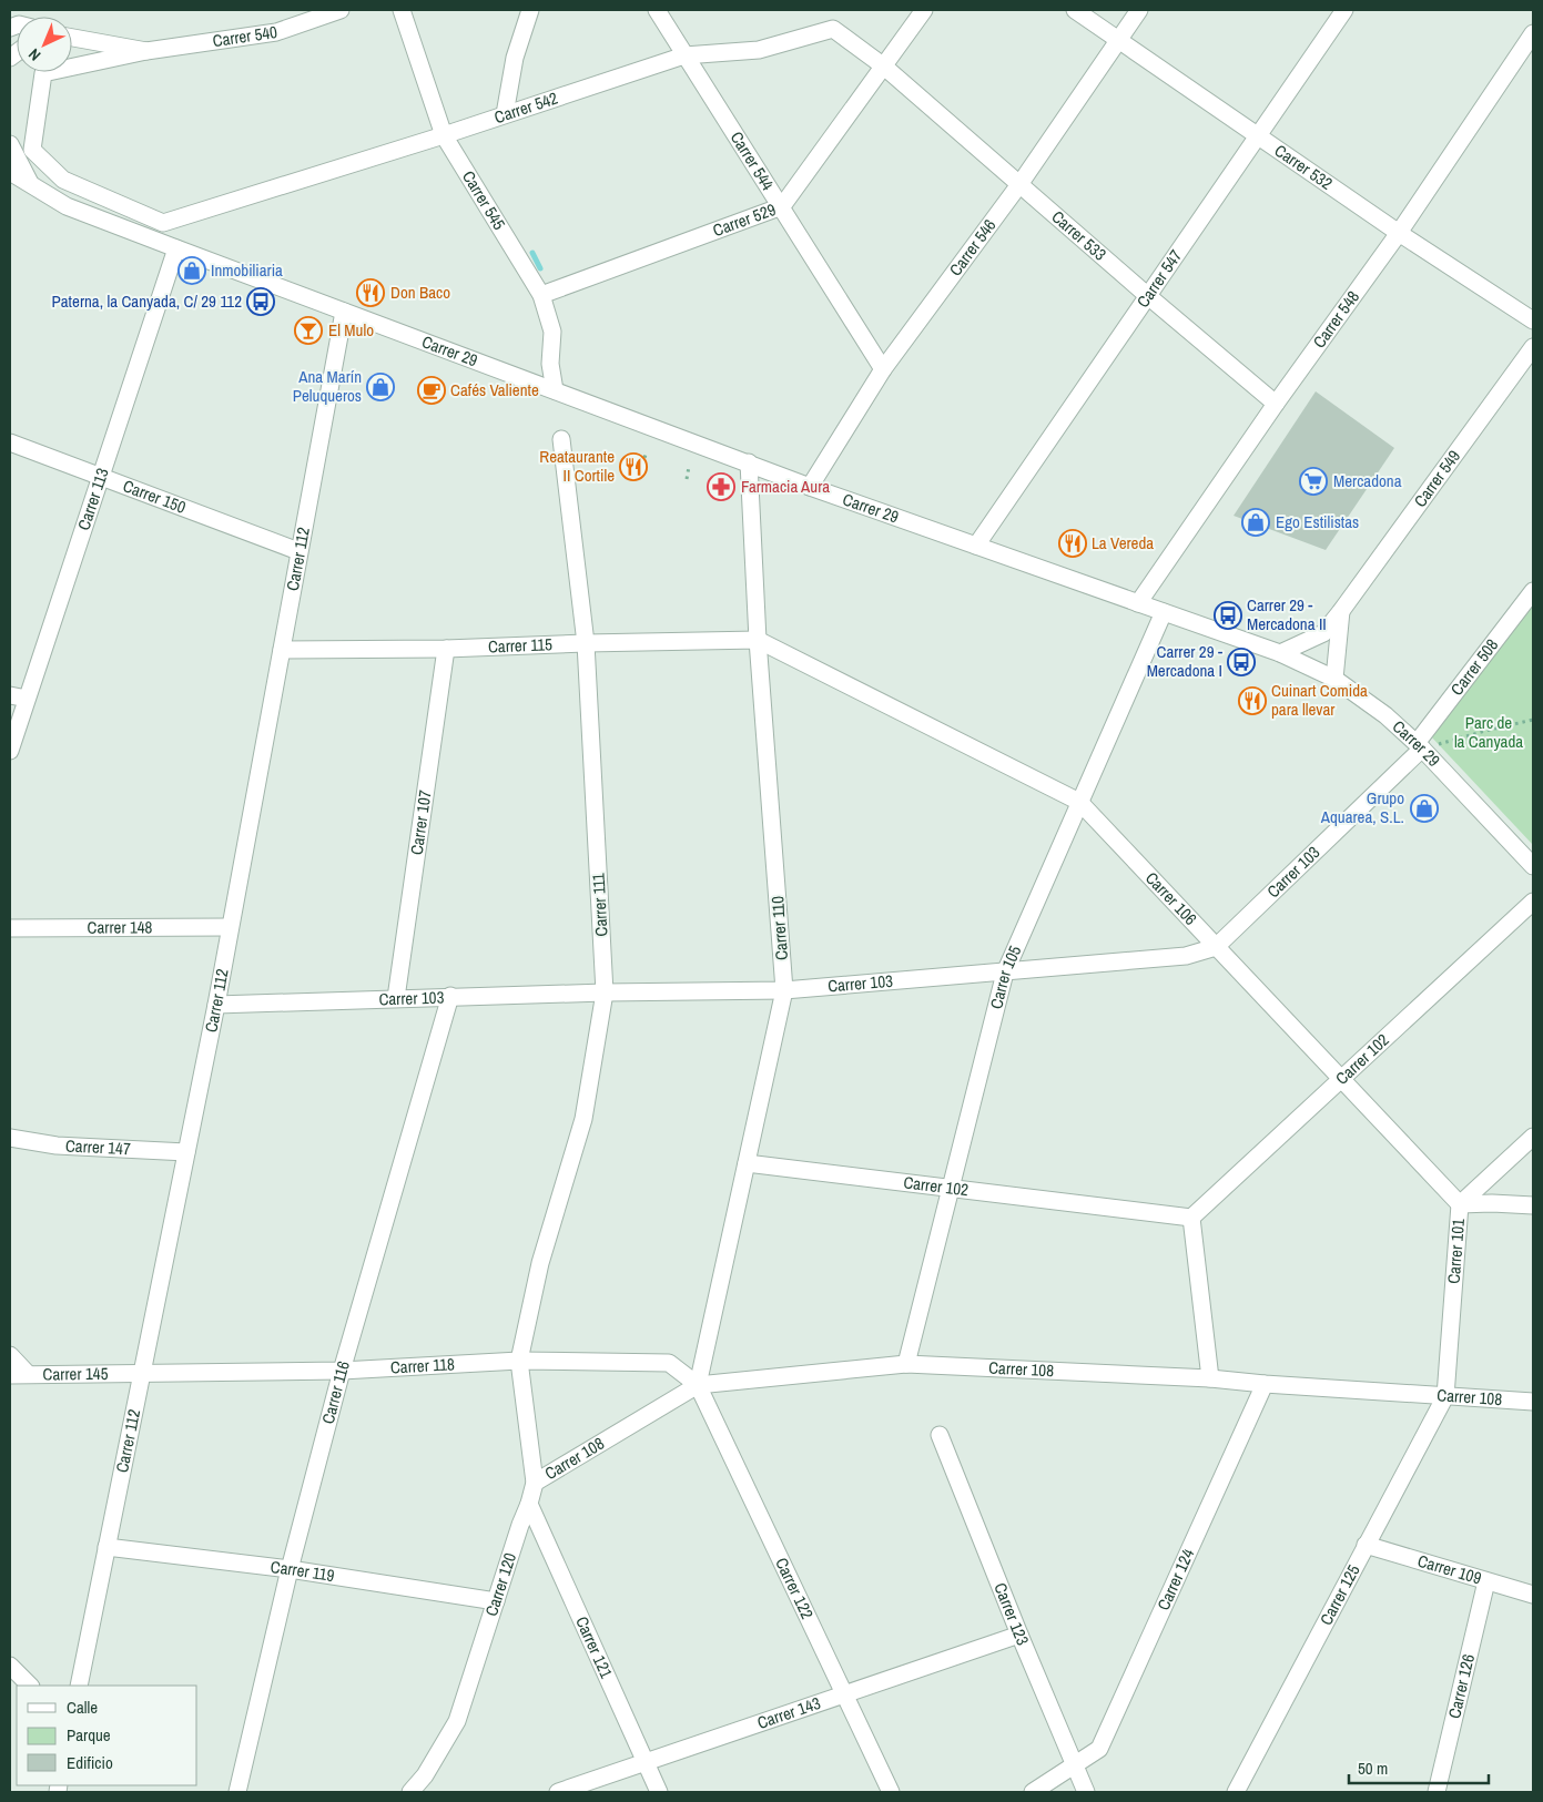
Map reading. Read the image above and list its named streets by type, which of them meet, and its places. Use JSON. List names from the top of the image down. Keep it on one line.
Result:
{"streets":{"street":["Carrer 540","Carrer 542","Carrer 544","Carrer 532","Carrer 545","Carrer 529","Carrer 533","Carrer 546","Carrer 547","Carrer 548","Carrer 29","Carrer 549","Carrer 150","Carrer 113","Carrer 112","Carrer 115","Carrer 508","Carrer 107","Carrer 103","Carrer 106","Carrer 111","Carrer 148","Carrer 110","Carrer 105","Carrer 102","Carrer 147","Carrer 101","Carrer 118","Carrer 108","Carrer 145","Carrer 116","Carrer 109","Carrer 119","Carrer 124","Carrer 120","Carrer 122","Carrer 125","Carrer 123","Carrer 121","Carrer 126","Carrer 143"]},"crossings":[["Carrer 540","Carrer 542"],["Carrer 542","Carrer 544"],["Carrer 542","Carrer 545"],["Carrer 542","Carrer 529"],["Carrer 542","Carrer 533"],["Carrer 544","Carrer 529"],["Carrer 544","Carrer 546"],["Carrer 532","Carrer 546"],["Carrer 532","Carrer 547"],["Carrer 532","Carrer 548"],["Carrer 545","Carrer 529"],["Carrer 545","Carrer 29"],["Carrer 529","Carrer 533"],["Carrer 533","Carrer 546"],["Carrer 533","Carrer 547"],["Carrer 533","Carrer 548"],["Carrer 546","Carrer 29"],["Carrer 547","Carrer 29"],["Carrer 548","Carrer 29"],["Carrer 29","Carrer 549"],["Carrer 29","Carrer 113"],["Carrer 29","Carrer 112"],["Carrer 29","Carrer 508"],["Carrer 29","Carrer 103"],["Carrer 29","Carrer 110"],["Carrer 29","Carrer 105"],["Carrer 150","Carrer 113"],["Carrer 150","Carrer 112"],["Carrer 112","Carrer 115"],["Carrer 112","Carrer 103"],["Carrer 112","Carrer 148"],["Carrer 112","Carrer 147"],["Carrer 112","Carrer 118"],["Carrer 112","Carrer 145"],["Carrer 112","Carrer 119"],["Carrer 115","Carrer 107"],["Carrer 115","Carrer 106"],["Carrer 115","Carrer 111"],["Carrer 115","Carrer 110"],["Carrer 508","Carrer 103"],["Carrer 107","Carrer 103"],["Carrer 103","Carrer 106"],["Carrer 103","Carrer 111"],["Carrer 103","Carrer 110"],["Carrer 103","Carrer 105"],["Carrer 103","Carrer 116"],["Carrer 106","Carrer 110"],["Carrer 106","Carrer 105"],["Carrer 106","Carrer 102"],["Carrer 106","Carrer 101"],["Carrer 111","Carrer 118"],["Carrer 111","Carrer 120"],["Carrer 110","Carrer 102"],["Carrer 110","Carrer 118"],["Carrer 110","Carrer 108"],["Carrer 110","Carrer 122"],["Carrer 105","Carrer 102"],["Carrer 105","Carrer 108"],["Carrer 101","Carrer 108"],["Carrer 101","Carrer 125"],["Carrer 118","Carrer 108"],["Carrer 118","Carrer 145"],["Carrer 118","Carrer 116"],["Carrer 118","Carrer 120"],["Carrer 118","Carrer 122"],["Carrer 108","Carrer 124"],["Carrer 108","Carrer 120"],["Carrer 108","Carrer 122"],["Carrer 108","Carrer 125"],["Carrer 116","Carrer 119"],["Carrer 109","Carrer 125"],["Carrer 109","Carrer 126"],["Carrer 119","Carrer 120"],["Carrer 124","Carrer 123"],["Carrer 120","Carrer 121"],["Carrer 122","Carrer 143"],["Carrer 123","Carrer 143"],["Carrer 121","Carrer 143"]],"parks":["Parc de la Canyada"],"places":{"shop":["Inmobiliaria","Ana Marín Peluqueros","Ego Estilistas","Grupo Aquarea, S.L."],"restaurant":["Don Baco","Reataurante II Cortile","La Vereda","Cuinart Comida para llevar"],"bus stop":["Paterna, la Canyada, C/ 29 112","Carrer 29 - Mercadona II","Carrer 29 - Mercadona I"],"bar":["El Mulo"],"cafe":["Cafés Valiente"],"supermarket":["Mercadona"],"pharmacy":["Farmacia Aura"]},"legend":["Calle","Parque","Edificio"],"scale_bar":"50 m","north":"bottom left"}
